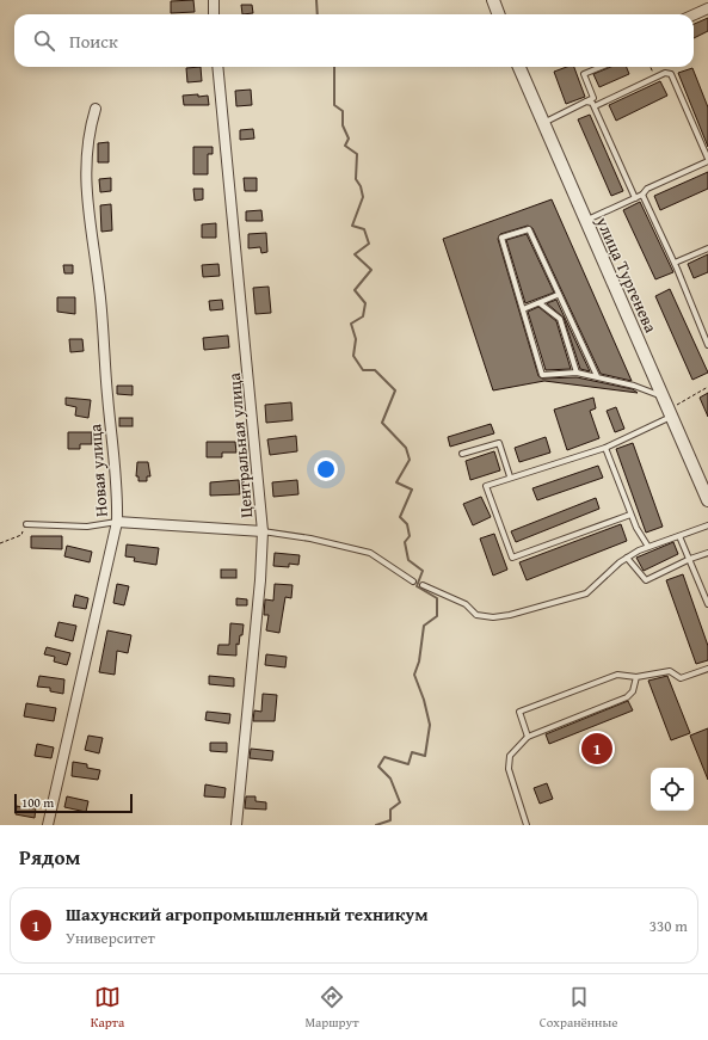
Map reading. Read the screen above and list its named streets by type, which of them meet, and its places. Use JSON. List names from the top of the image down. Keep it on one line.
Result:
{"streets":{"street":["улица Тургенева","Центральная улица","Новая улица"]},"scale_bar":"100 m","page":{"search":"Поиск","pins":"1","scale":"100 m","heading":"Рядом","list":[{"mark":"1","name":"Шахунский агропромышленный техникум","note":"Университет","value":"330 m"}],"nav":["Карта","Маршрут","Сохранённые"]}}
